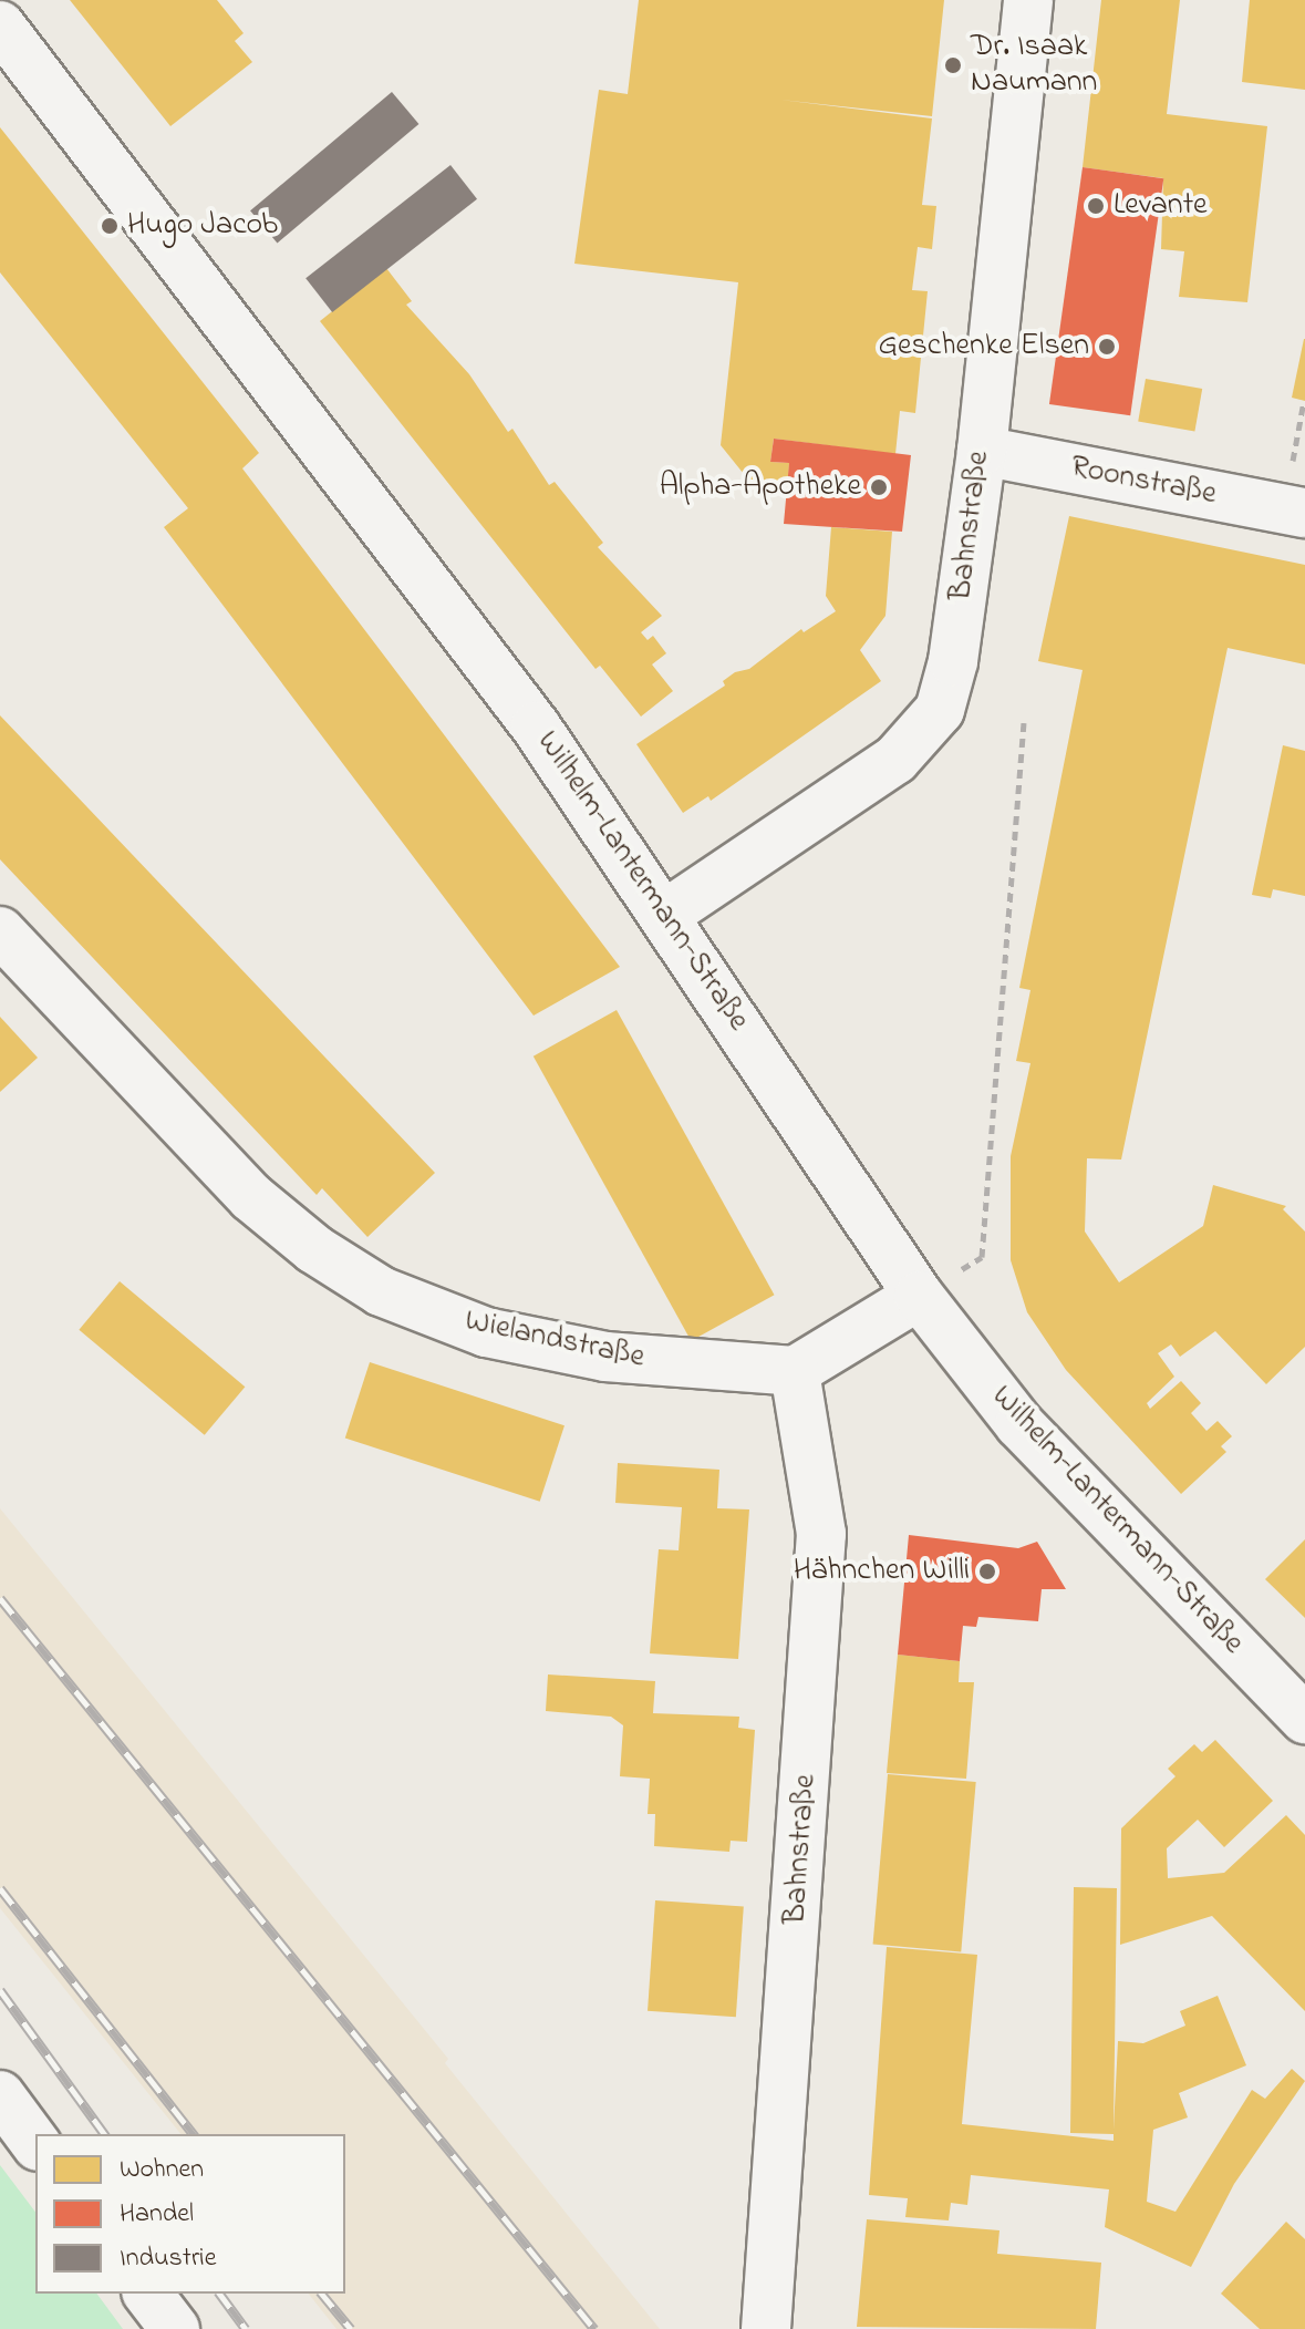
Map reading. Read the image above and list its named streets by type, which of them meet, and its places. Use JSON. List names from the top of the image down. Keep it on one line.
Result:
{"streets":{"street":["Roonstraße","Bahnstraße","Wilhelm-Lantermann-Straße","Wielandstraße"]},"crossings":[["Roonstraße","Bahnstraße"],["Bahnstraße","Wilhelm-Lantermann-Straße"],["Bahnstraße","Wielandstraße"]],"places":["Dr. Isaak Naumann","Levante","Hugo Jacob","Geschenke Elsen","Alpha-Apotheke","Hähnchen Willi"],"legend":["Wohnen","Handel","Industrie"]}
